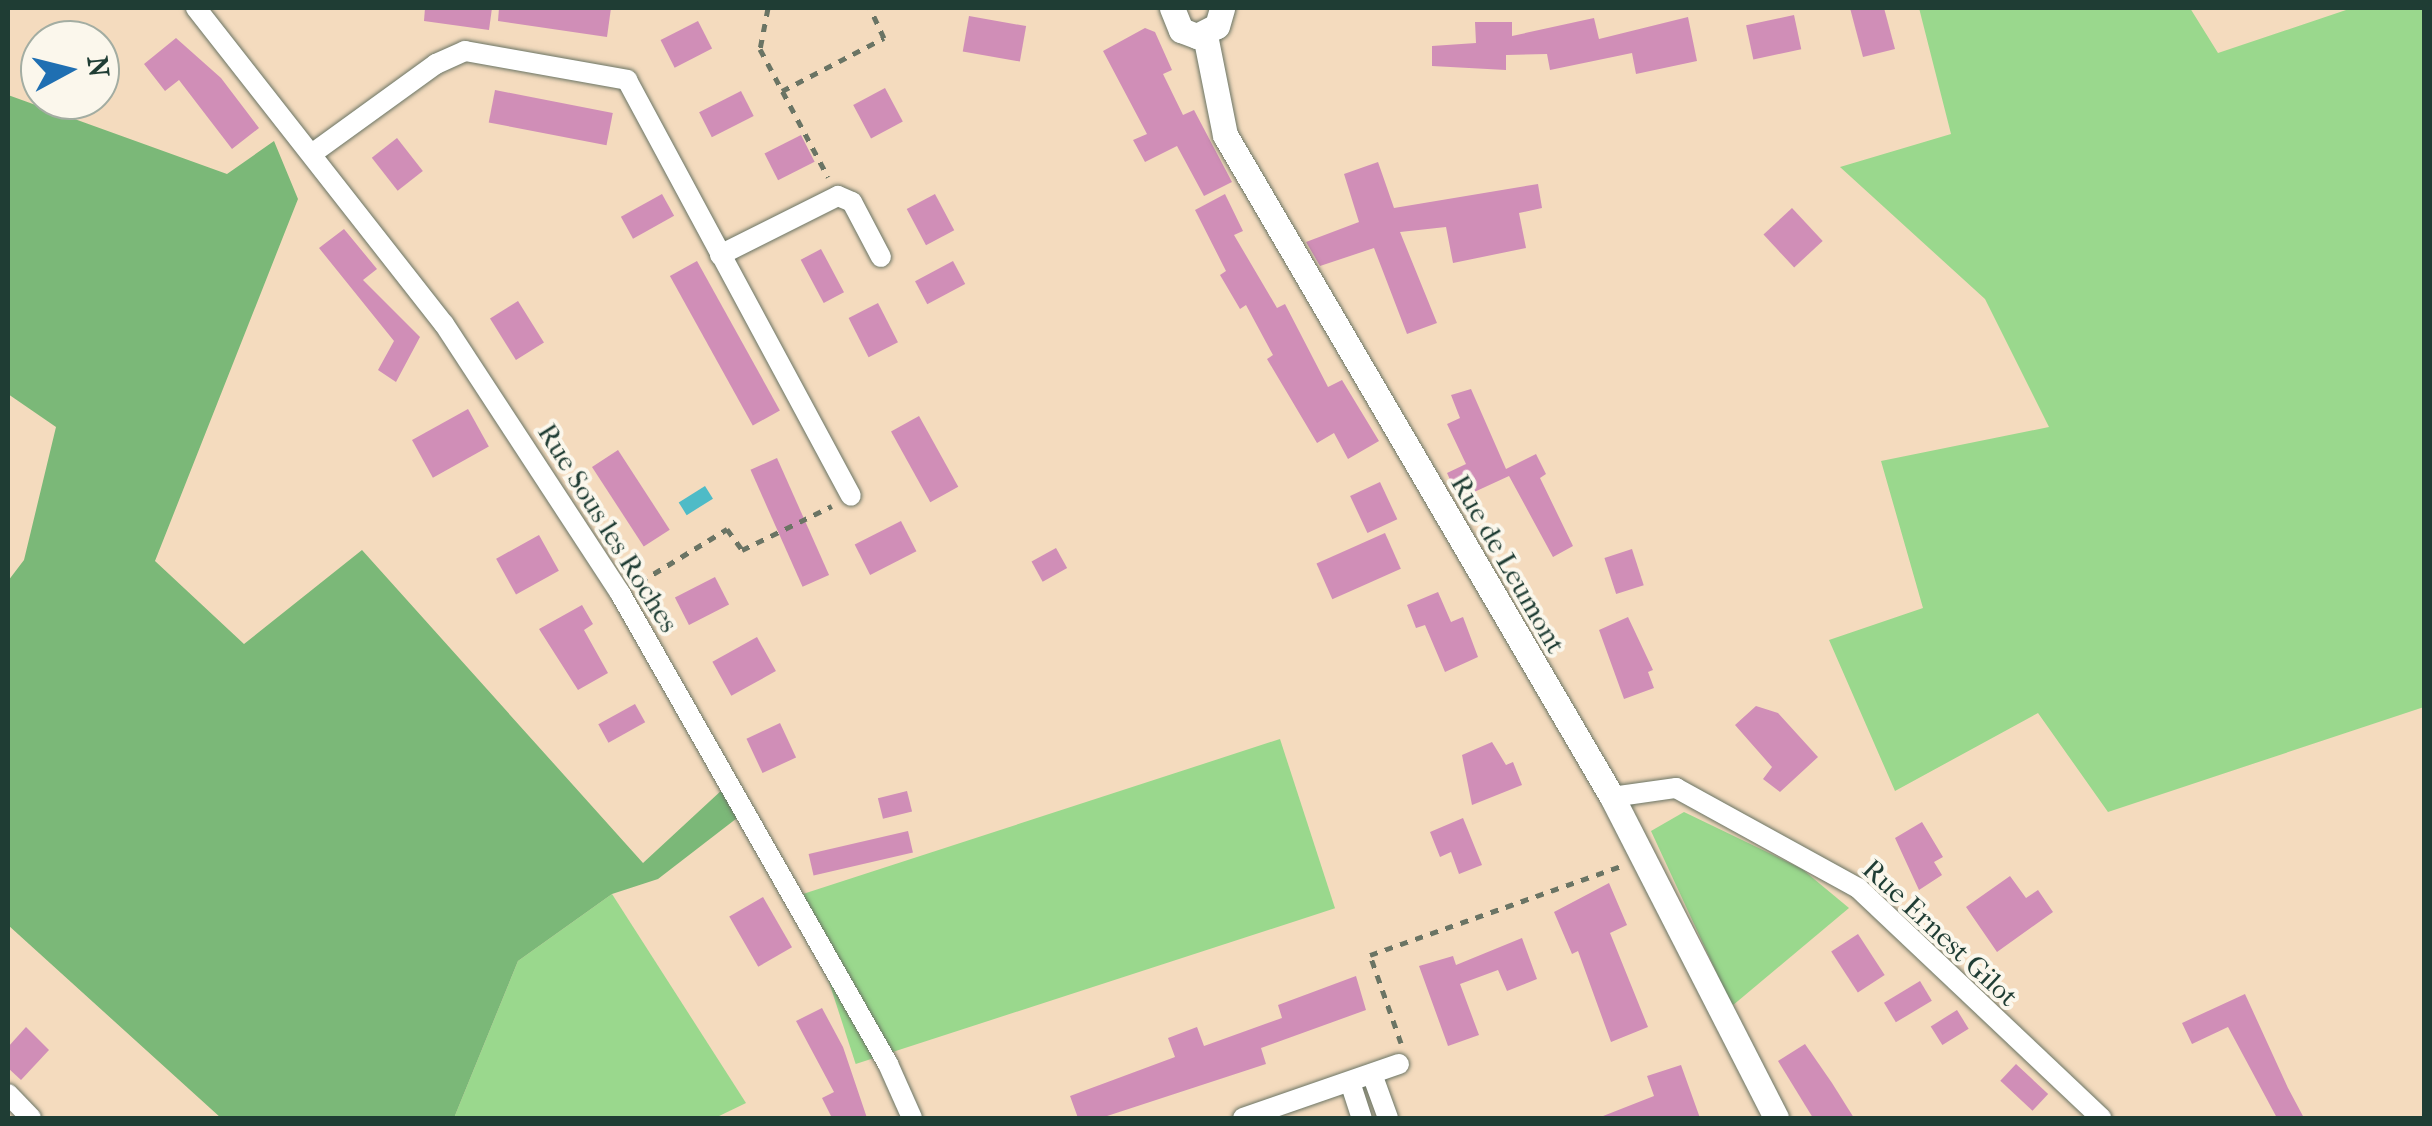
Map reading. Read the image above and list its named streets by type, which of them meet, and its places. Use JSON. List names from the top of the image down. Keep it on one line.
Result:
{"streets":{"street":["Rue Sous les Roches","Rue de Leumont","Rue Ernest Gilot"]},"crossings":[["Rue de Leumont","Rue Ernest Gilot"]],"north":"right"}
